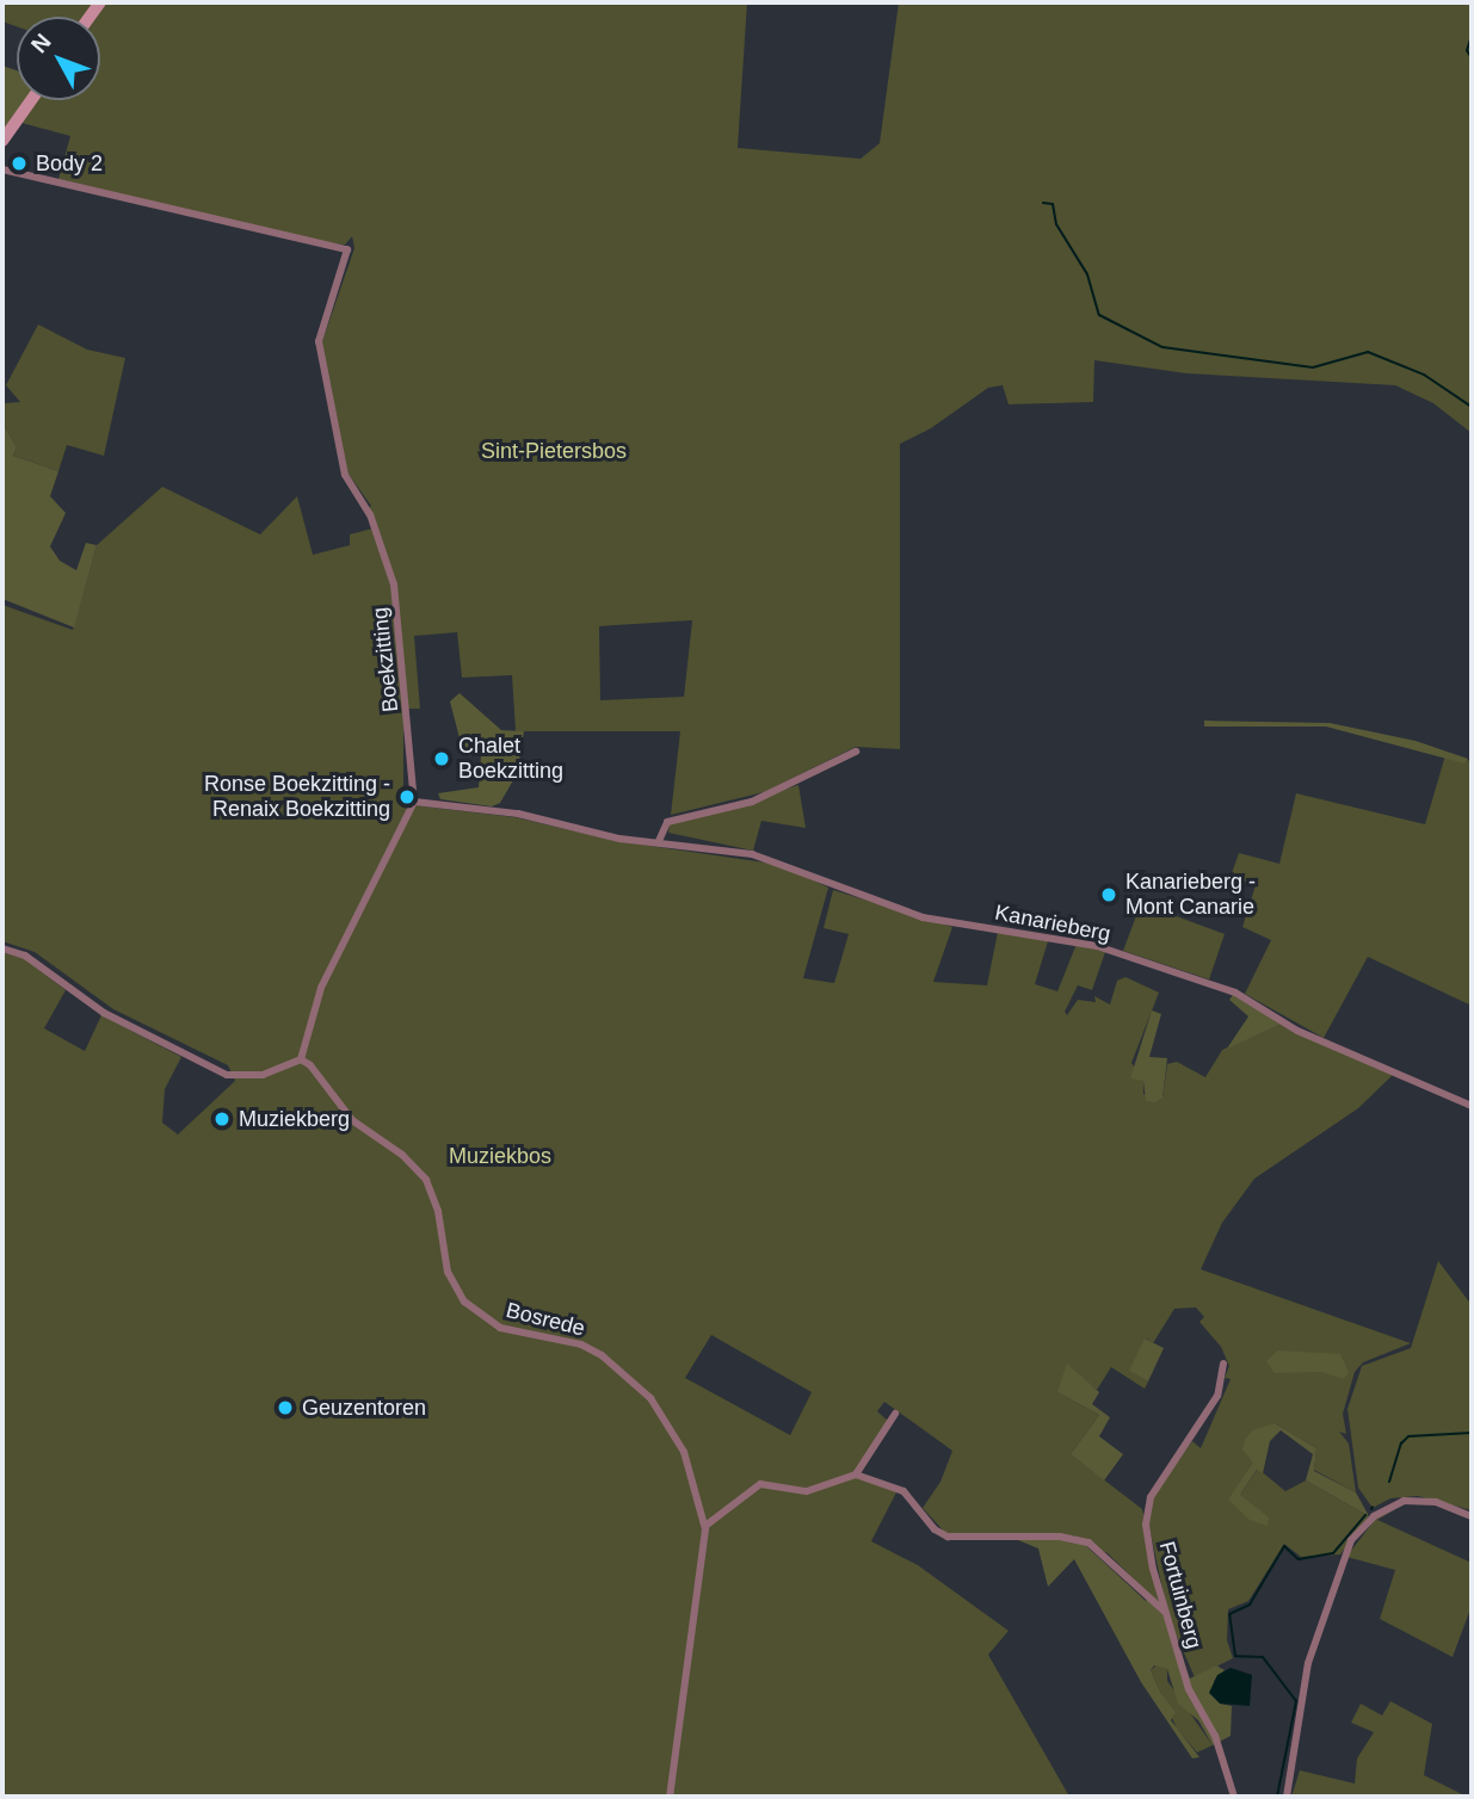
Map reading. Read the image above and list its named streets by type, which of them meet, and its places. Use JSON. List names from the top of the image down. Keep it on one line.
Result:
{"streets":{"street":["Boekzitting","Kanarieberg","Bosrede","Fortuinberg"]},"parks":["Sint-Pietersbos","Muziekbos"],"places":["Body 2","Chalet Boekzitting","Ronse Boekzitting - Renaix Boekzitting","Kanarieberg - Mont Canarie","Muziekberg","Geuzentoren"],"north":"top left"}
